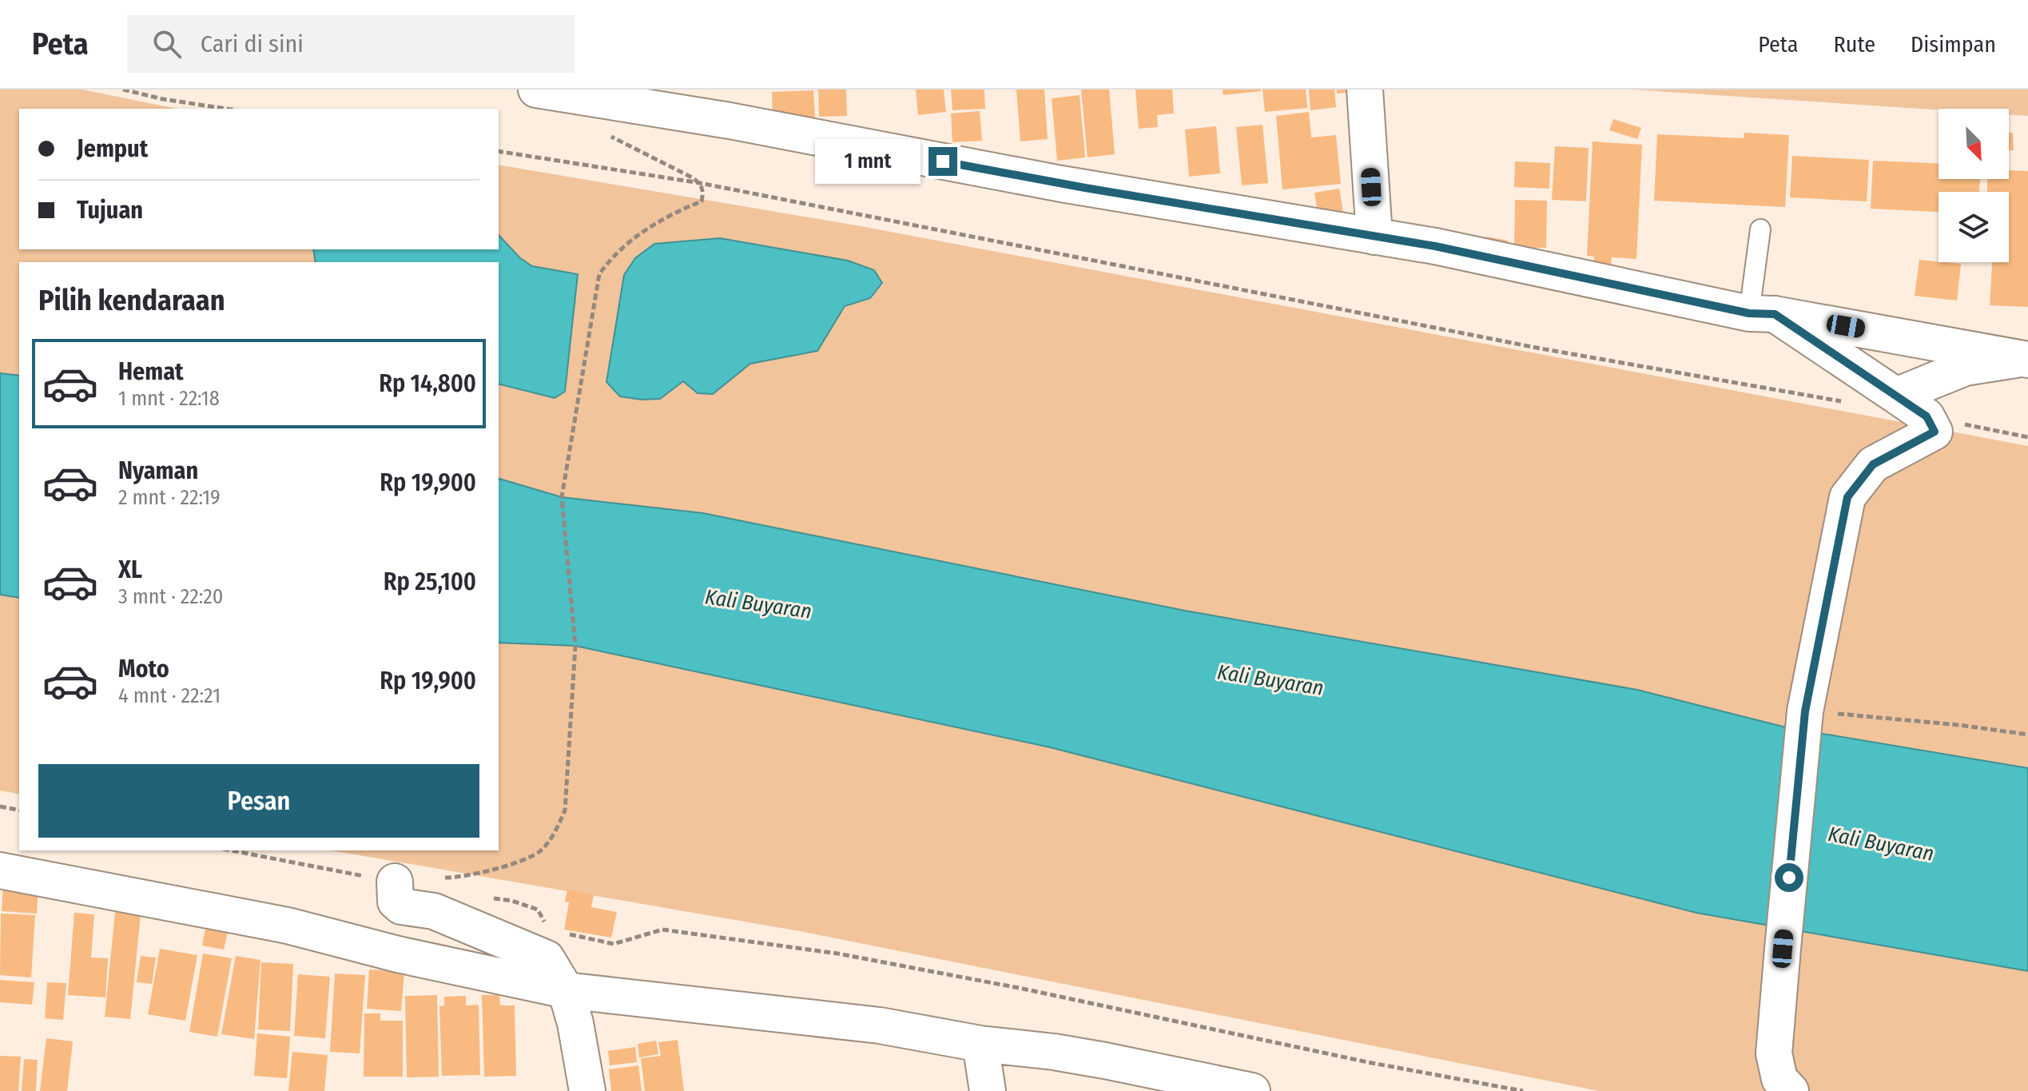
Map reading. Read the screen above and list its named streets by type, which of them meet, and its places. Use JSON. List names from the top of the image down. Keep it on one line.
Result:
{"water":["Kali Buyaran"],"north":"bottom right","page":{"header":"Peta","search":"Cari di sini","nav":["Peta","Rute","Disimpan"],"banner":["Jemput","Tujuan"],"bubble":"1 mnt","heading":"Pilih kendaraan","list":[{"name":"Hemat","note":"1 mnt · 22:18","value":"Rp 14,800"},{"name":"Nyaman","note":"2 mnt · 22:19","value":"Rp 19,900"},{"name":"XL","note":"3 mnt · 22:20","value":"Rp 25,100"},{"name":"Moto","note":"4 mnt · 22:21","value":"Rp 19,900"}],"buttons":"Pesan"}}
